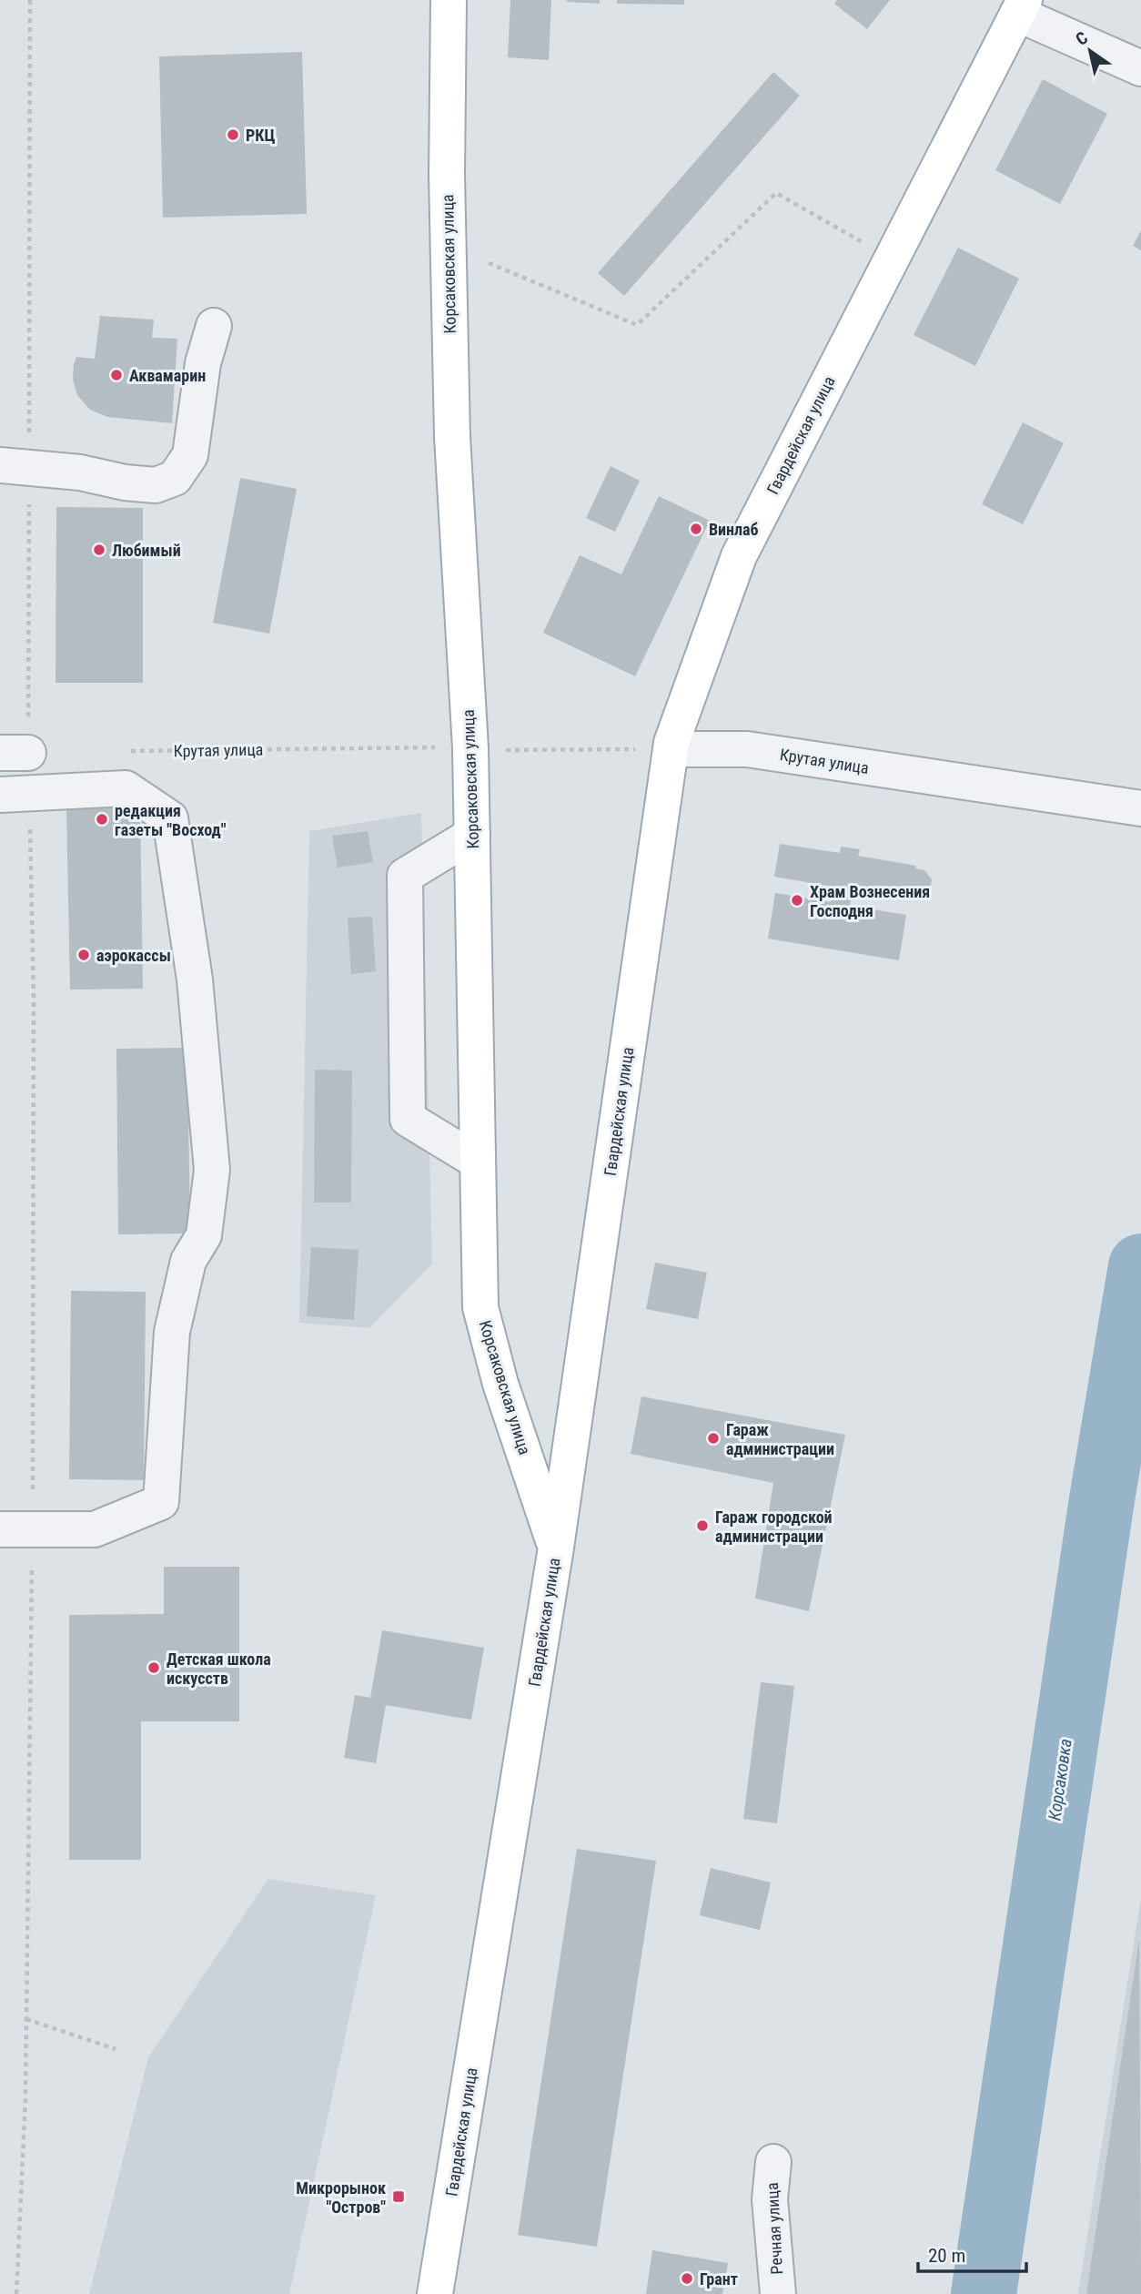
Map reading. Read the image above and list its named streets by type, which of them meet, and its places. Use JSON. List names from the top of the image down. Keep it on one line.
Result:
{"streets":{"main road":["Корсаковская улица","Гвардейская улица"],"street":["Крутая улица","Речная улица"]},"crossings":[["Корсаковская улица","Гвардейская улица"],["Гвардейская улица","Крутая улица"]],"water":["Корсаковка"],"places":{"other":["РКЦ","Аквамарин","Винлаб","Любимый","редакция газеты \"Восход\"","Храм Вознесения Господня","аэрокассы","Гараж администрации","Гараж городской администрации","Детская школа искусств","Грант"],"transit":["Микрорынок \"Остров\""]},"scale_bar":"20 m","north":"top left"}
